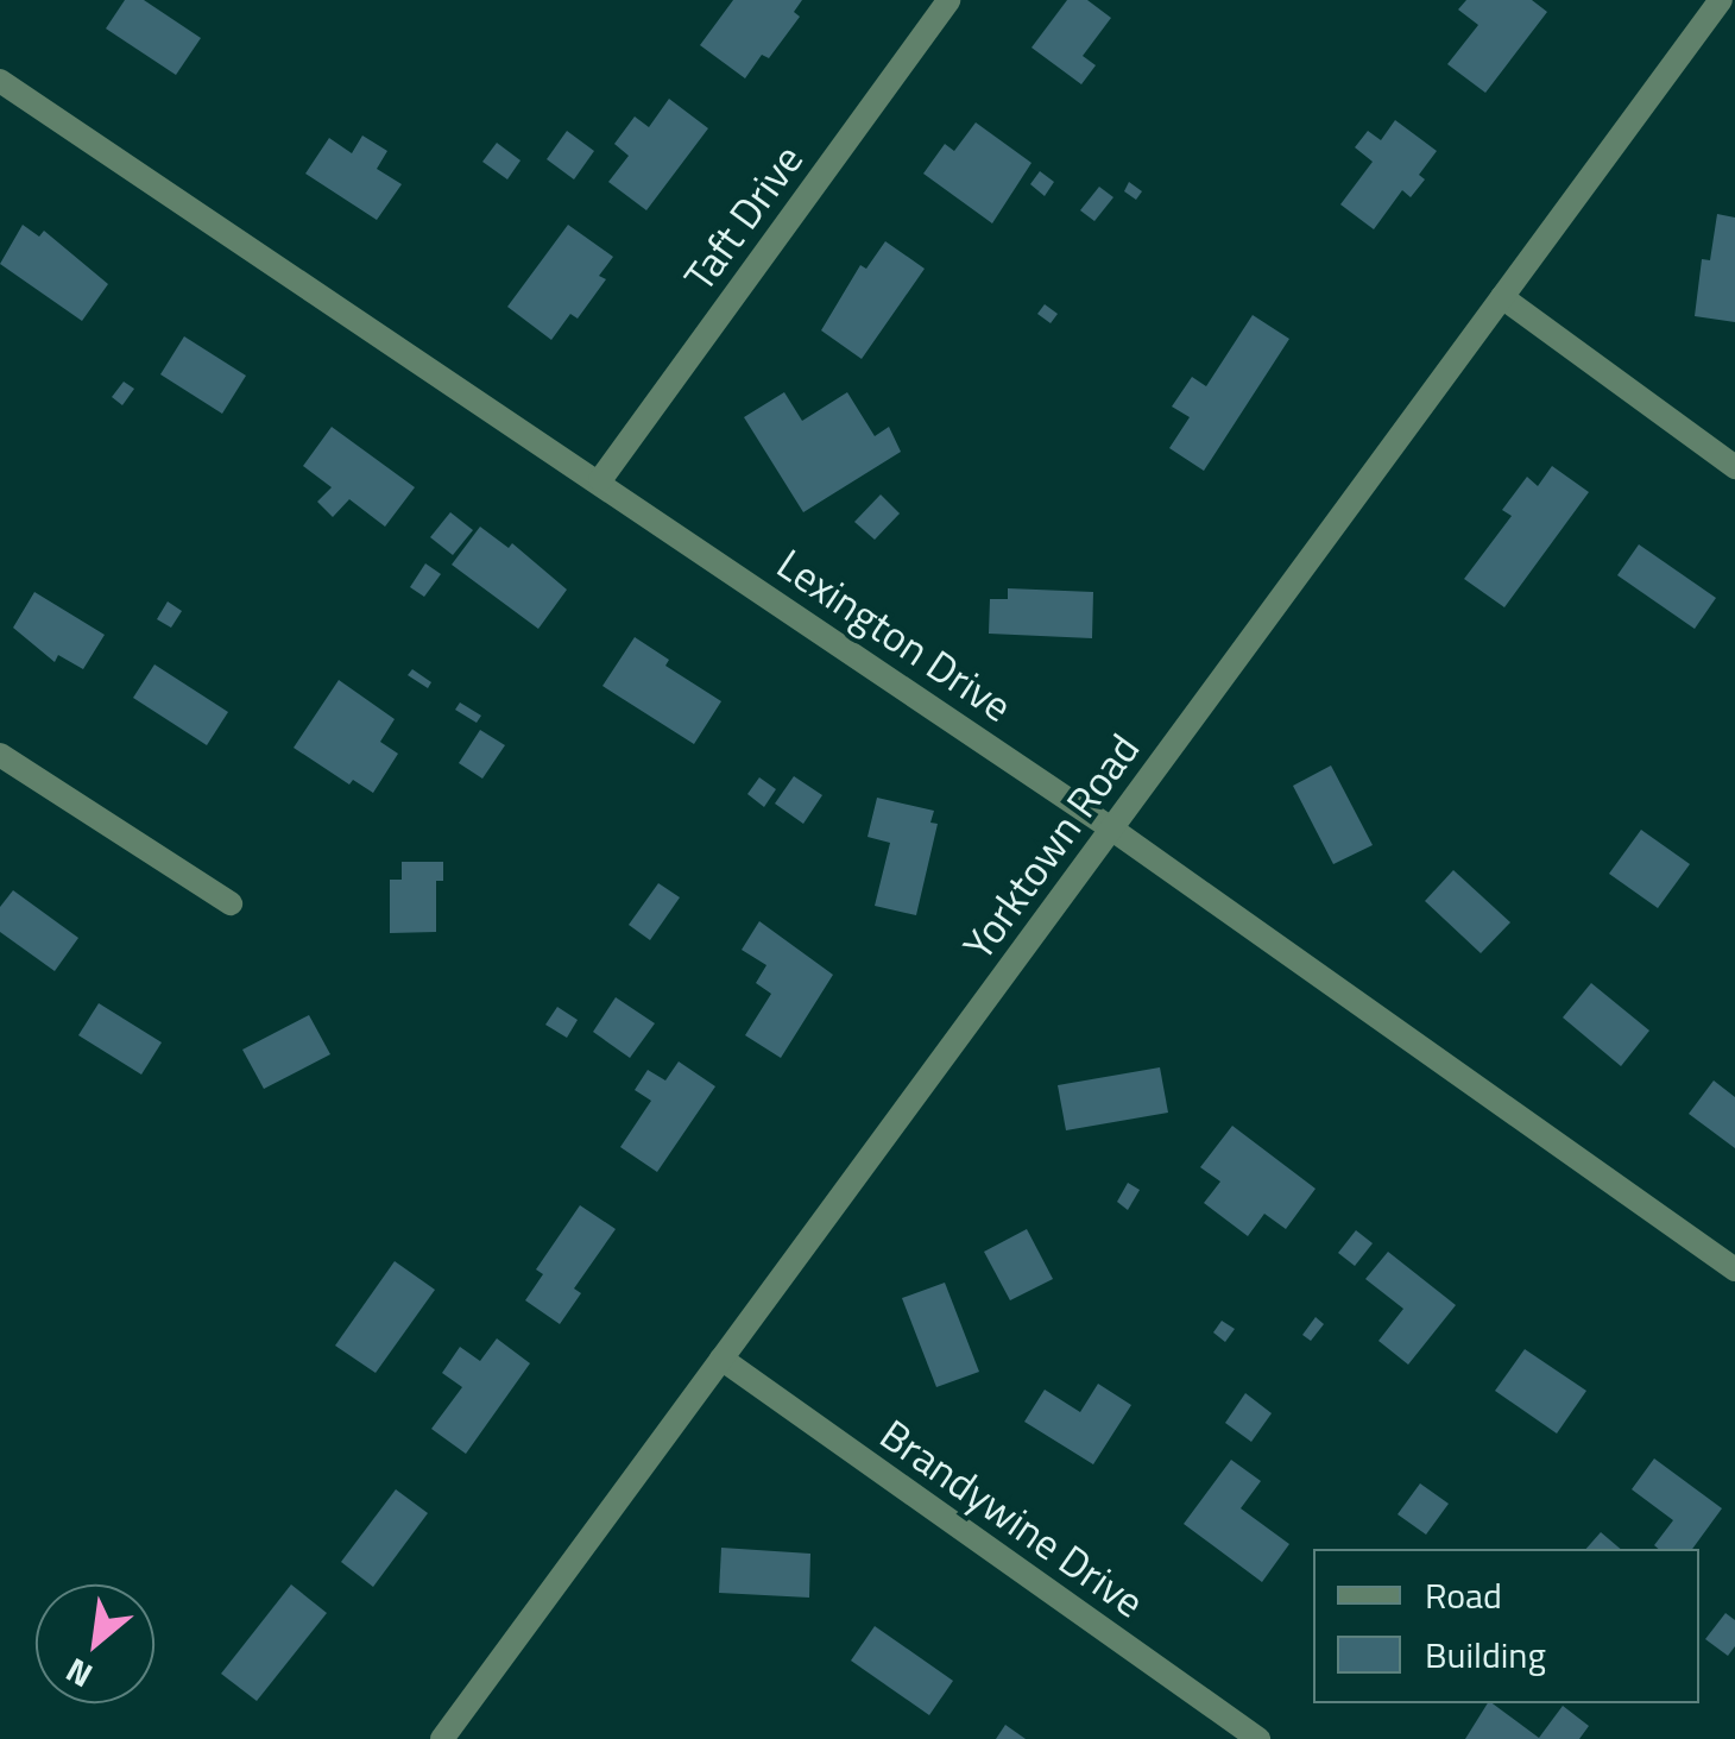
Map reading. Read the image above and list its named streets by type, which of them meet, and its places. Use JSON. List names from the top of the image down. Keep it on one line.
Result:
{"streets":{"street":["Taft Drive","Lexington Drive","Yorktown Road","Brandywine Drive"]},"crossings":[["Taft Drive","Lexington Drive"],["Lexington Drive","Yorktown Road"],["Yorktown Road","Brandywine Drive"]],"legend":["Road","Building"],"north":"bottom left"}
